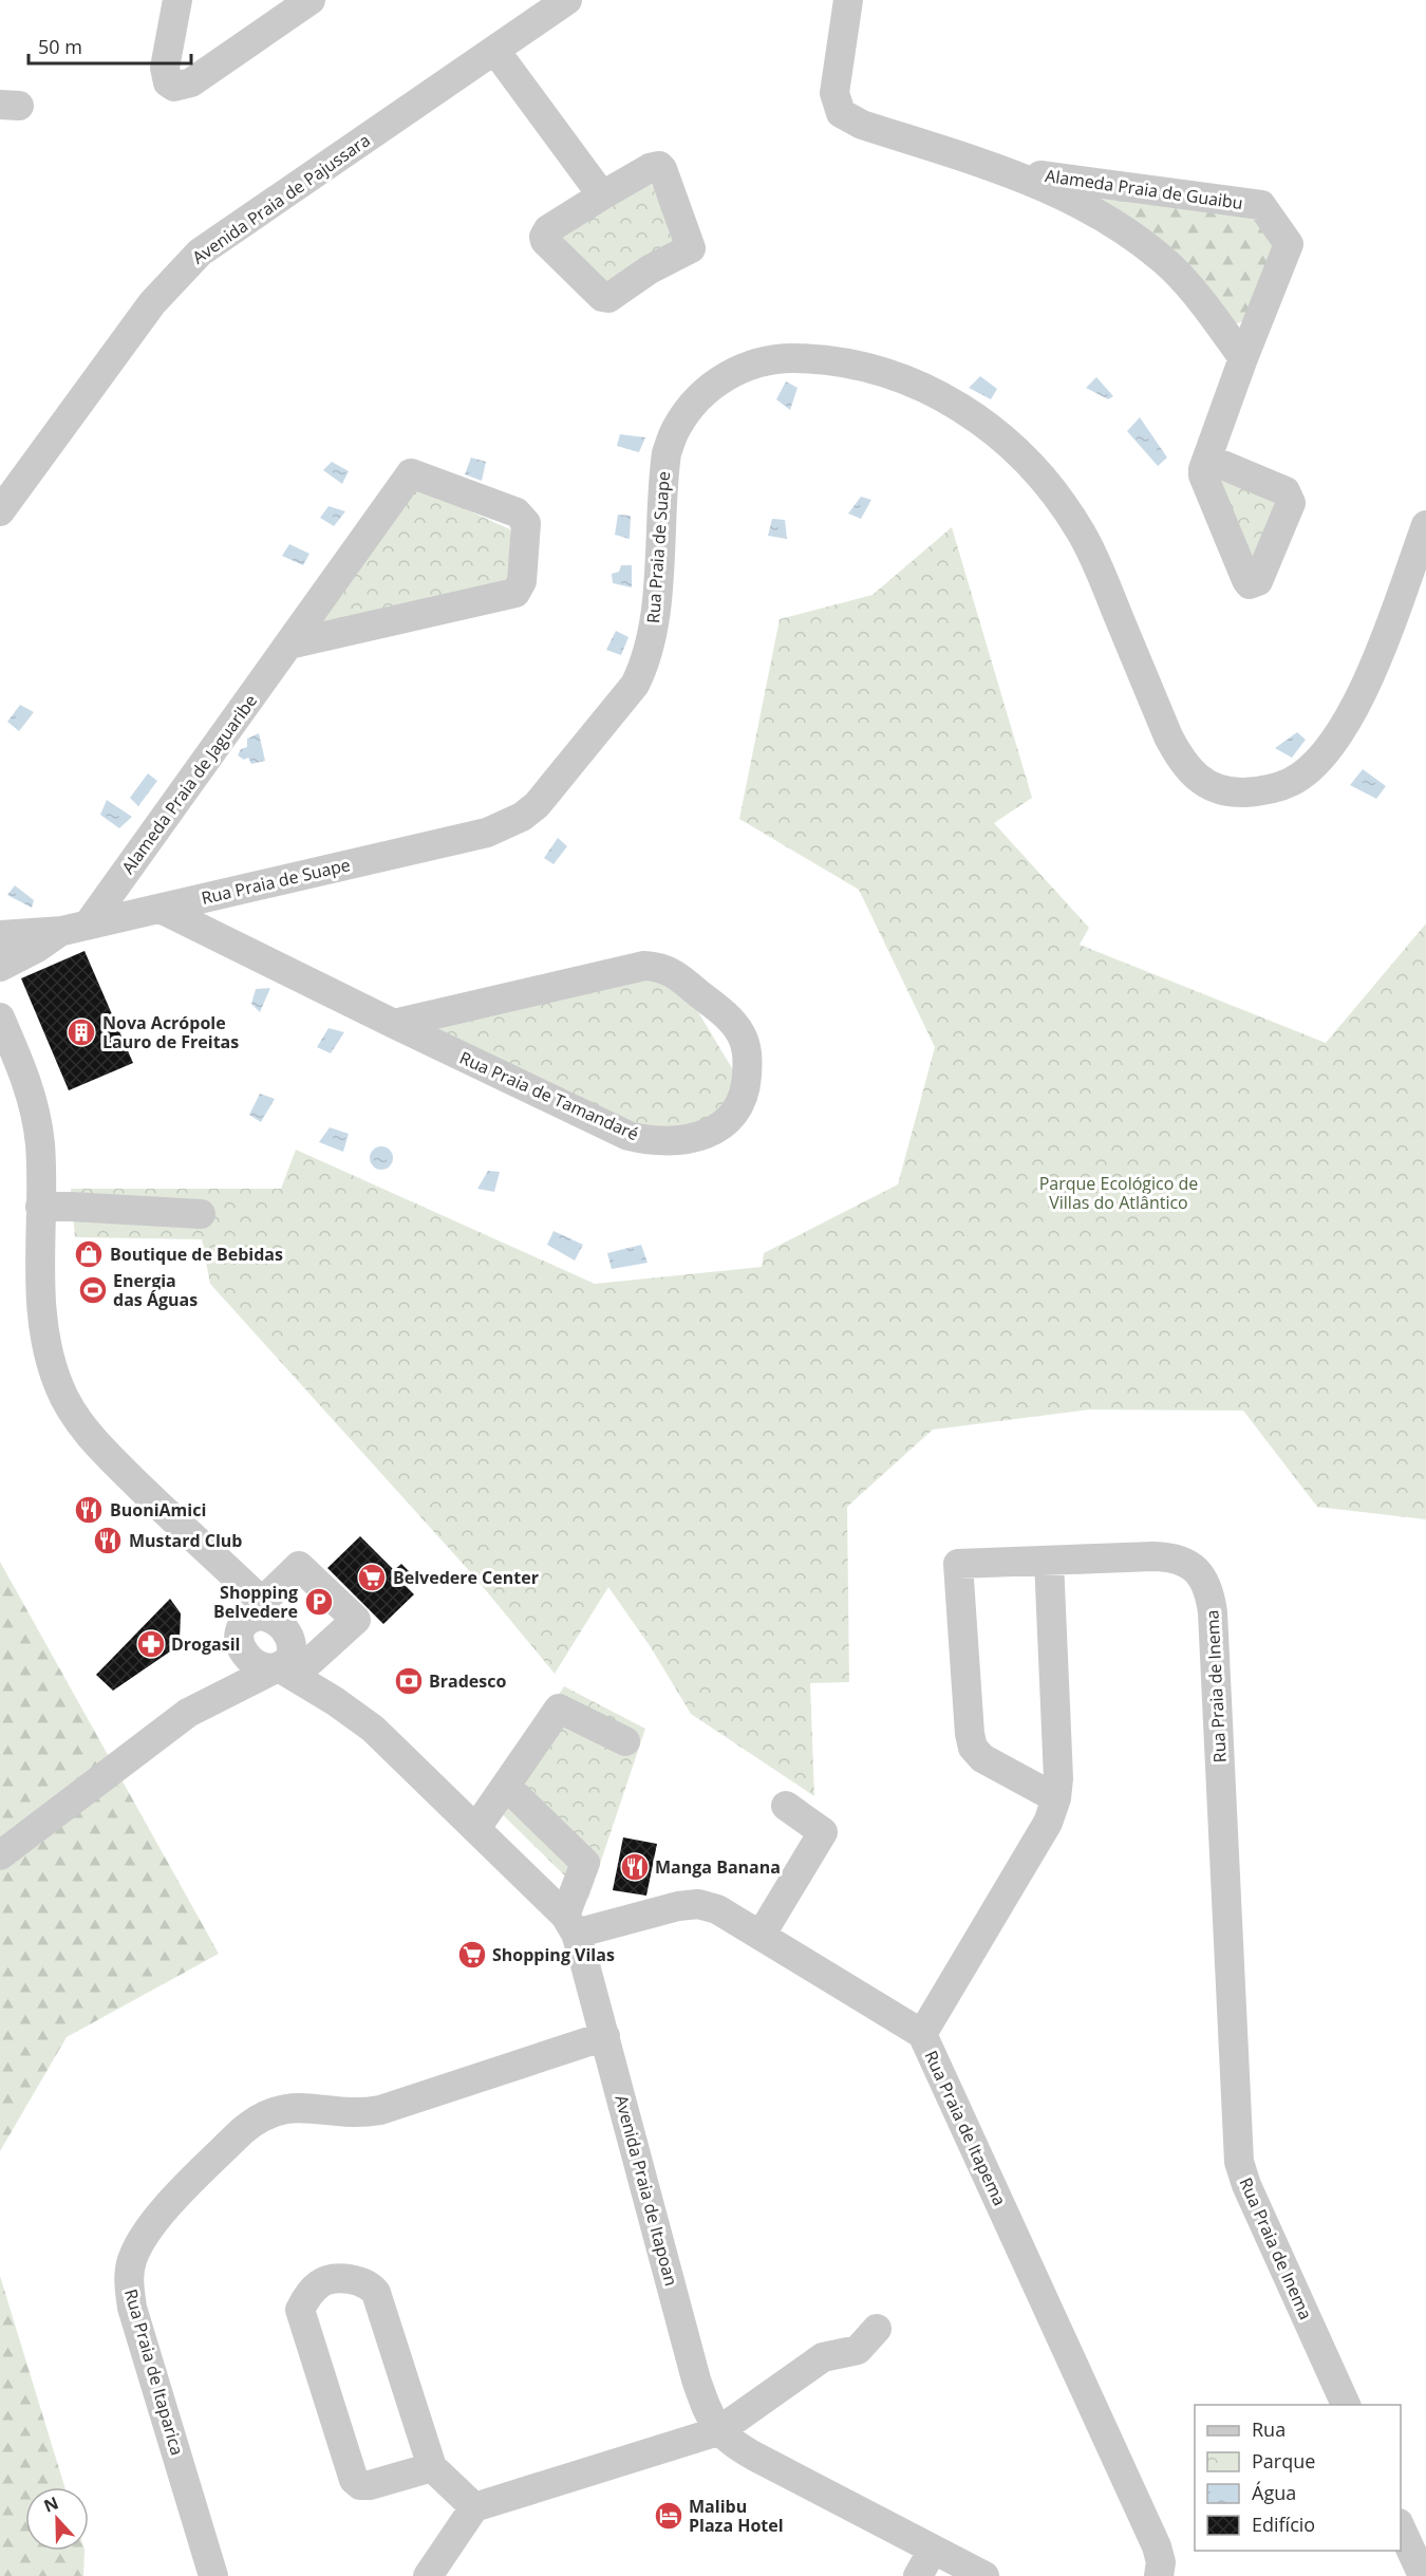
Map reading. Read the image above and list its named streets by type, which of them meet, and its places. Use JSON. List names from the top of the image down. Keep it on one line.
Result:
{"streets":{"street":["Alameda Praia de Guaibu","Avenida Praia de Pajussara","Rua Praia de Suape","Alameda Praia de Jaguaribe","Rua Praia de Tamandaré","Rua Praia de Inema","Rua Praia de Itapema","Avenida Praia de Itapoan","Rua Praia de Itaparica"]},"crossings":[["Rua Praia de Suape","Alameda Praia de Jaguaribe"],["Rua Praia de Suape","Rua Praia de Tamandaré"],["Rua Praia de Itapema","Avenida Praia de Itapoan"],["Avenida Praia de Itapoan","Rua Praia de Itaparica"]],"parks":["Parque Ecológico de Villas do Atlântico"],"places":{"building":["Nova Acrópole Lauro de Freitas"],"shop":["Boutique de Bebidas"],"sports":["Energia das Águas"],"restaurant":["BuoniAmici","Mustard Club","Manga Banana"],"supermarket":["Belvedere Center","Shopping Vilas"],"parking":["Shopping Belvedere"],"pharmacy":["Drogasil"],"bank":["Bradesco"],"hotel":["Malibu Plaza Hotel"]},"legend":["Rua","Parque","Água","Edifício"],"scale_bar":"50 m","north":"top"}
